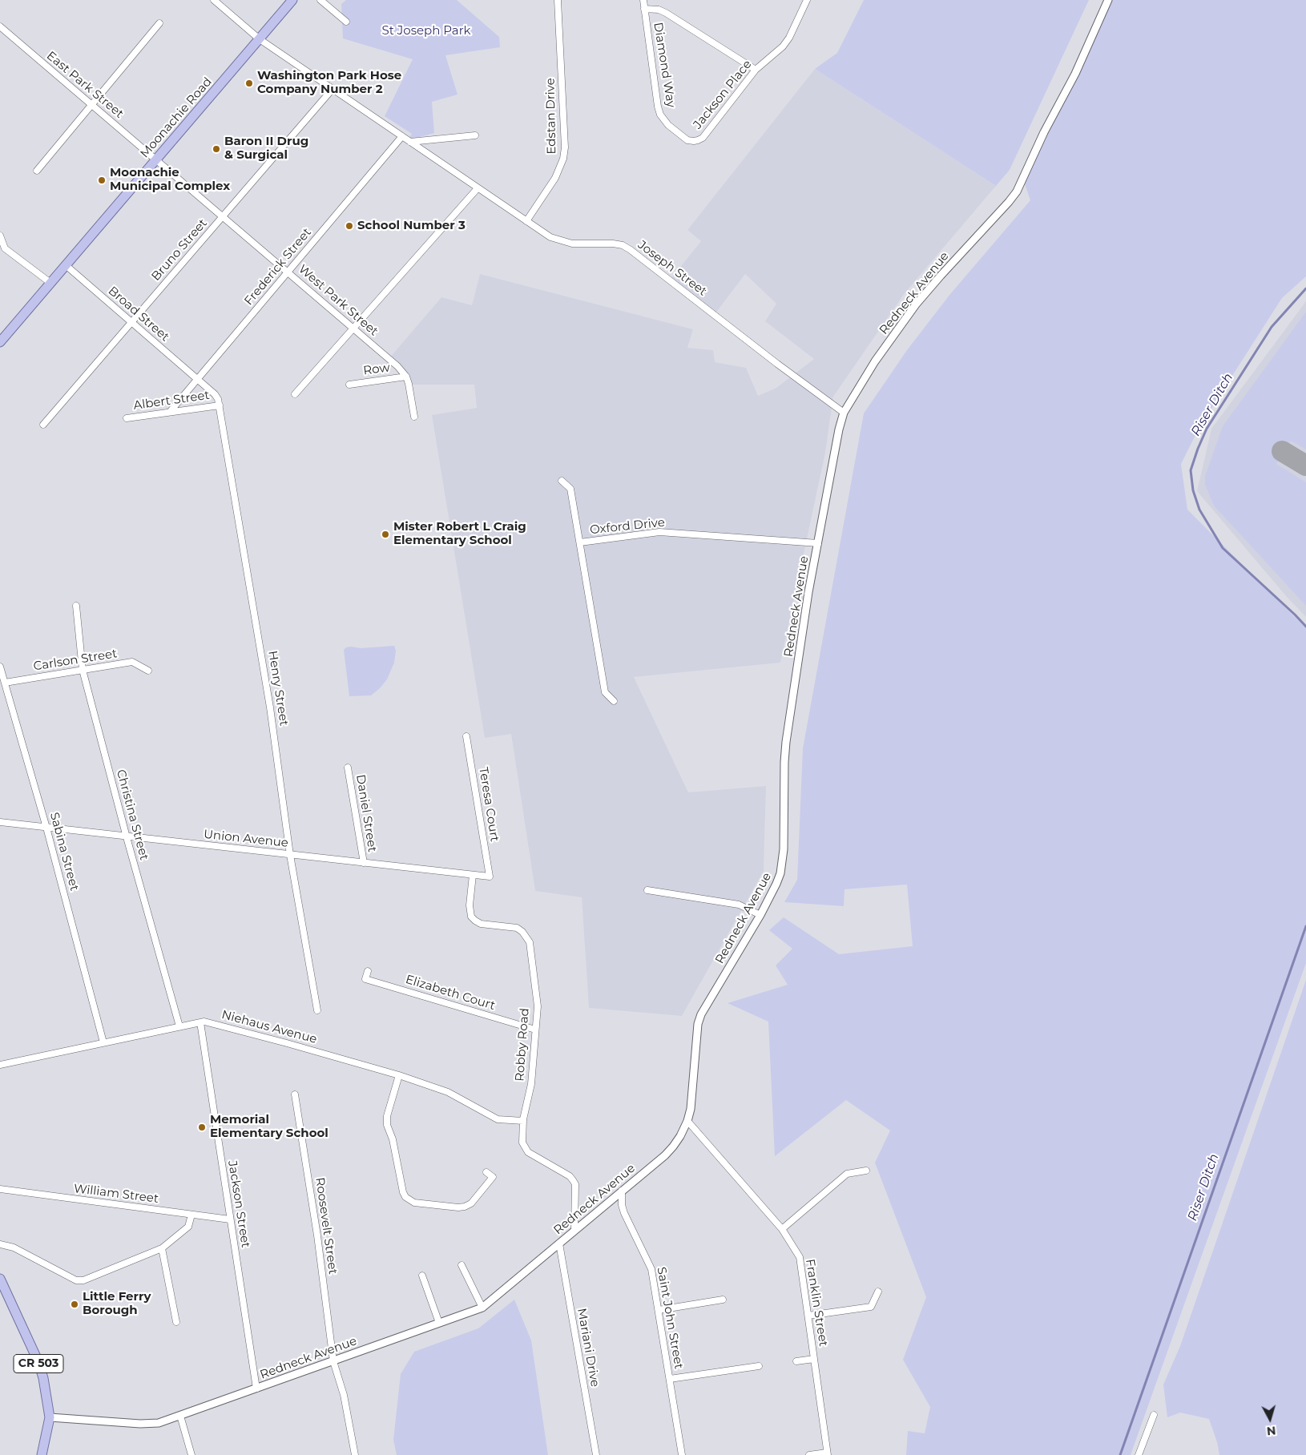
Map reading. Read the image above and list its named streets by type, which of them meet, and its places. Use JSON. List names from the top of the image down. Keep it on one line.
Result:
{"streets":{"main road":["Moonachie Road","CR 503"],"street":["Diamond Way","East Park Street","Jackson Place","Edstan Drive","Bruno Street","Frederick Street","Joseph Street","Redneck Avenue","West Park Street","Broad Street","Row","Albert Street","Oxford Drive","Carlson Street","Henry Street","Teresa Court","Daniel Street","Christina Street","Union Avenue","Sabina Street","Elizabeth Court","Niehaus Avenue","Robby Road","William Street","Jackson Street","Roosevelt Street","Franklin Street","Saint John Street","Mariani Drive"]},"crossings":[["Diamond Way","Jackson Place"],["East Park Street","Moonachie Road"],["East Park Street","Bruno Street"],["East Park Street","West Park Street"],["Edstan Drive","Joseph Street"],["Moonachie Road","Joseph Street"],["Moonachie Road","Broad Street"],["Bruno Street","Joseph Street"],["Bruno Street","West Park Street"],["Bruno Street","Broad Street"],["Frederick Street","Joseph Street"],["Frederick Street","West Park Street"],["Frederick Street","Broad Street"],["Frederick Street","Albert Street"],["Frederick Street","Henry Street"],["Joseph Street","Redneck Avenue"],["Redneck Avenue","Oxford Drive"],["Redneck Avenue","Robby Road"],["Redneck Avenue","Jackson Street"],["Redneck Avenue","Roosevelt Street"],["Redneck Avenue","Franklin Street"],["Redneck Avenue","Saint John Street"],["Redneck Avenue","Mariani Drive"],["Redneck Avenue","CR 503"],["West Park Street","Row"],["Broad Street","Henry Street"],["Albert Street","Henry Street"],["Carlson Street","Christina Street"],["Carlson Street","Sabina Street"],["Henry Street","Union Avenue"],["Teresa Court","Union Avenue"],["Daniel Street","Union Avenue"],["Christina Street","Union Avenue"],["Christina Street","Niehaus Avenue"],["Union Avenue","Sabina Street"],["Union Avenue","Robby Road"],["Sabina Street","Niehaus Avenue"],["Elizabeth Court","Robby Road"],["Niehaus Avenue","Robby Road"],["Niehaus Avenue","Jackson Street"],["William Street","Jackson Street"]],"water":["Riser Ditch"],"parks":["St Joseph Park"],"places":["Washington Park Hose Company Number 2","Baron II Drug & Surgical","Moonachie Municipal Complex","School Number 3","Mister Robert L Craig Elementary School","Memorial Elementary School","Little Ferry Borough"],"north":"bottom"}
